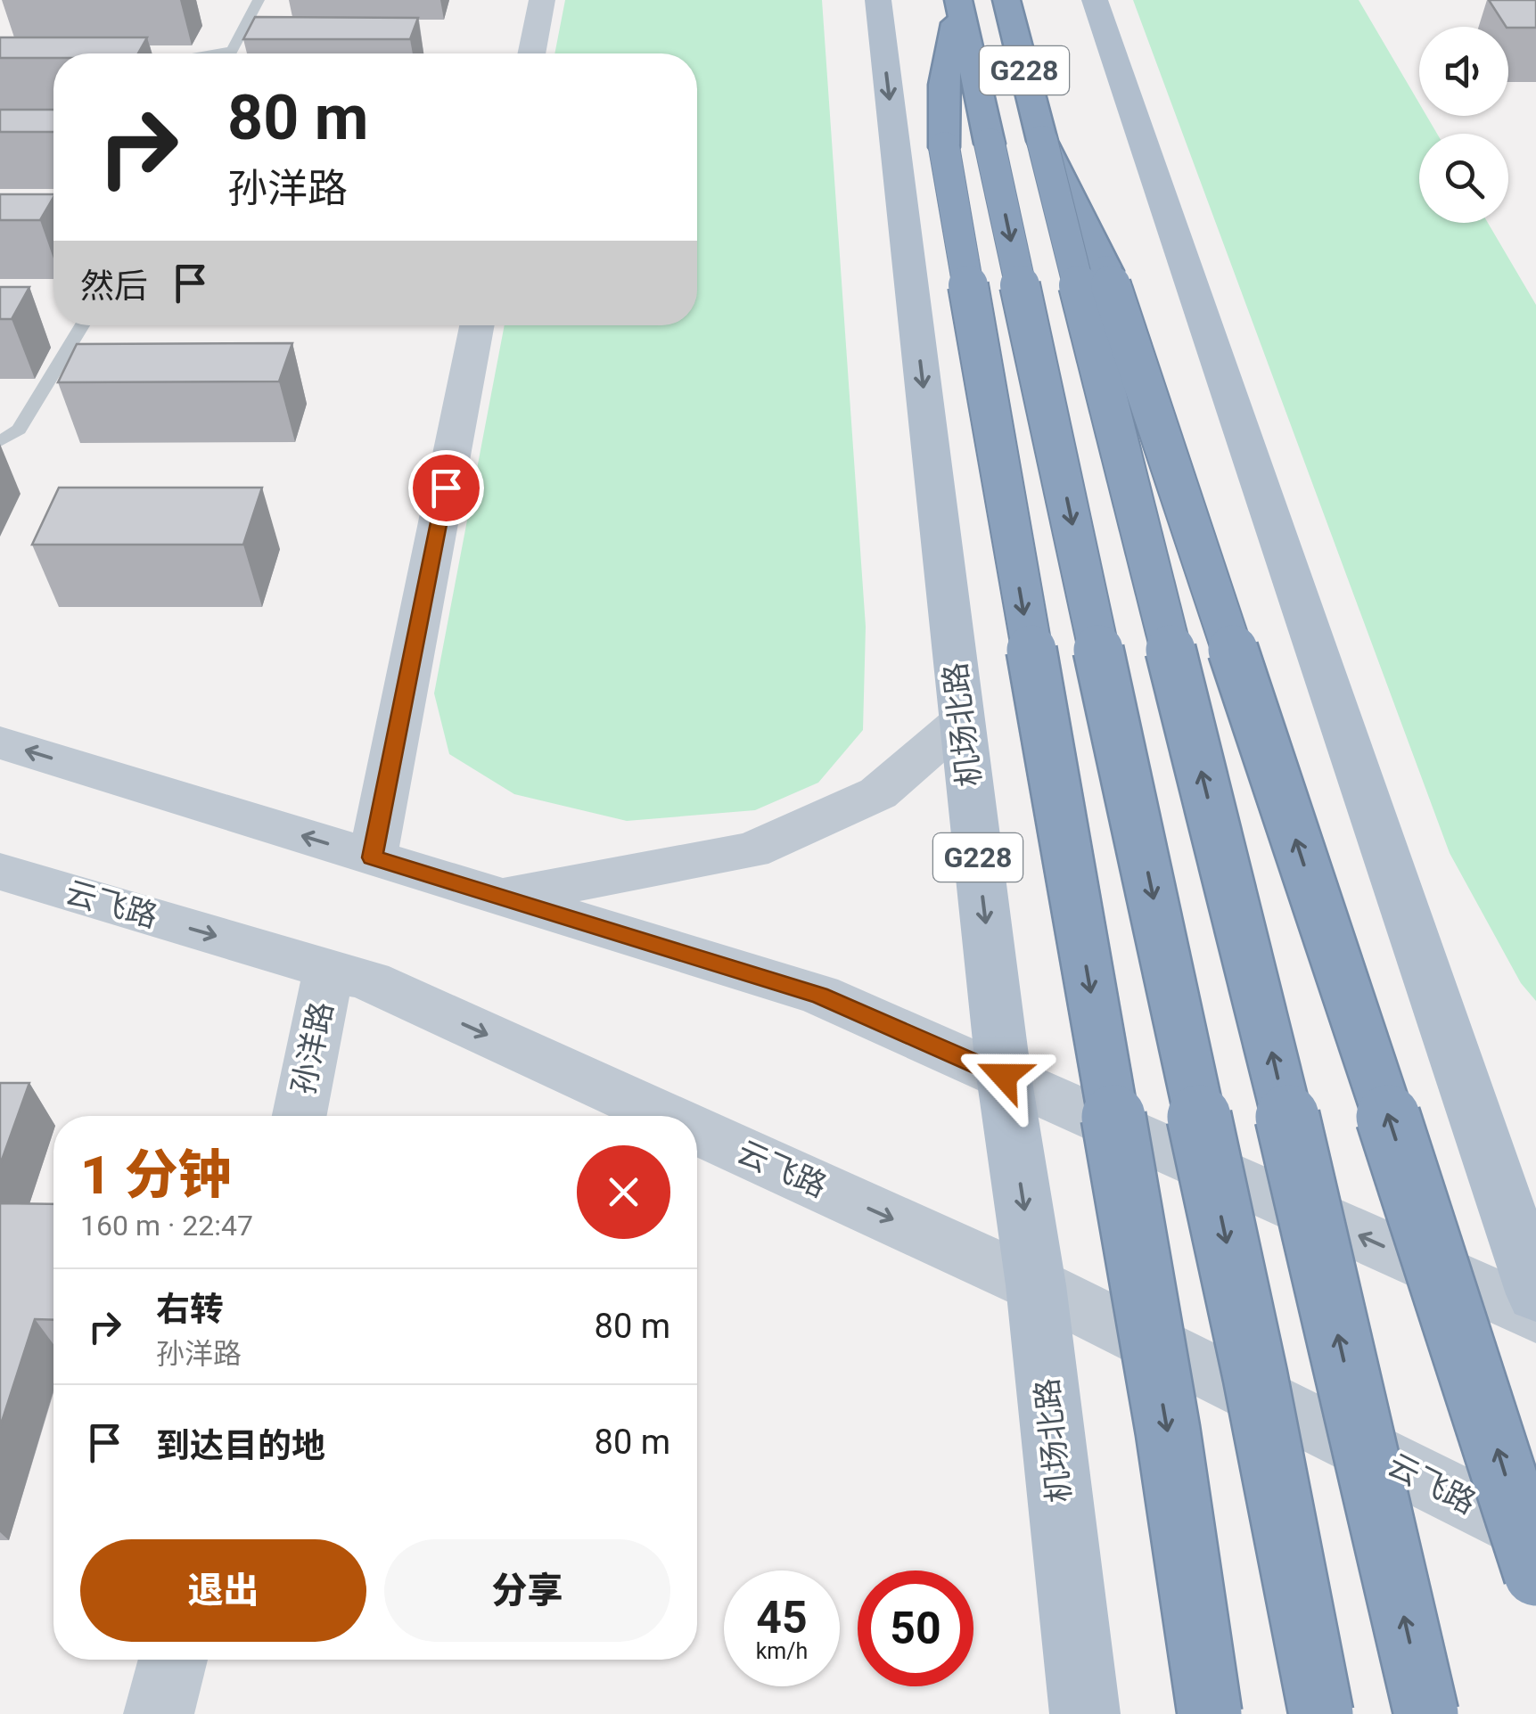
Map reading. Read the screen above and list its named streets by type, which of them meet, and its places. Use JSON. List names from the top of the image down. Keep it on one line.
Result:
{"streets":{"highway":["G228"],"main road":["机场北路","云飞路","孙洋路"]},"crossings":[["机场北路","云飞路"],["云飞路","孙洋路"]],"page":{"turn":["80 m","孙洋路"],"then":"然后","heading":["1 分钟","160 m · 22:47"],"list":[{"name":"右转","note":"孙洋路","value":"80 m"},{"name":"到达目的地","value":"80 m"}],"buttons":["退出","分享"],"speed":"45 km/h","limit":"50"}}
